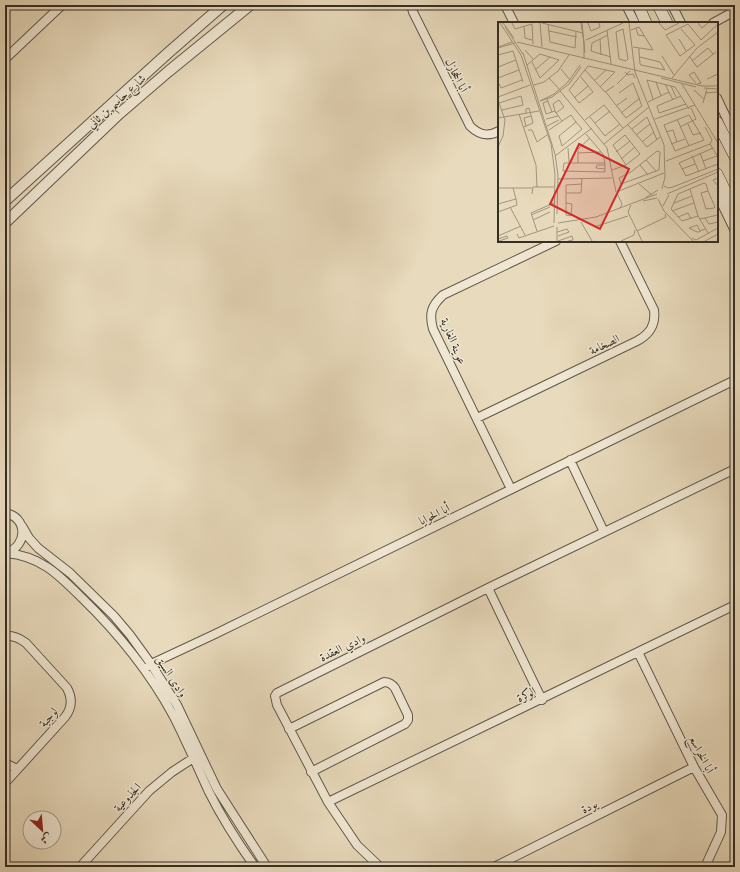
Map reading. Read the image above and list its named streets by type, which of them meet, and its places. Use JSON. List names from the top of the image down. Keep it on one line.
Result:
{"streets":{"street":["أبا الجحازل","شارع جاسم بن ثاني","عوينة الغارية","الصخامة","أبا الحوايا","وادي العقدة","وادى السيق","الوكرة","لوجبة","أبا الخراسع","الجذوعية","يودة"]},"crossings":[["عوينة الغارية","الصخامة"],["عوينة الغارية","أبا الحوايا"],["أبا الحوايا","وادى السيق"],["وادي العقدة","الوكرة"],["وادى السيق","الجذوعية"],["الوكرة","أبا الخراسع"],["أبا الخراسع","يودة"]],"north":"bottom right"}
